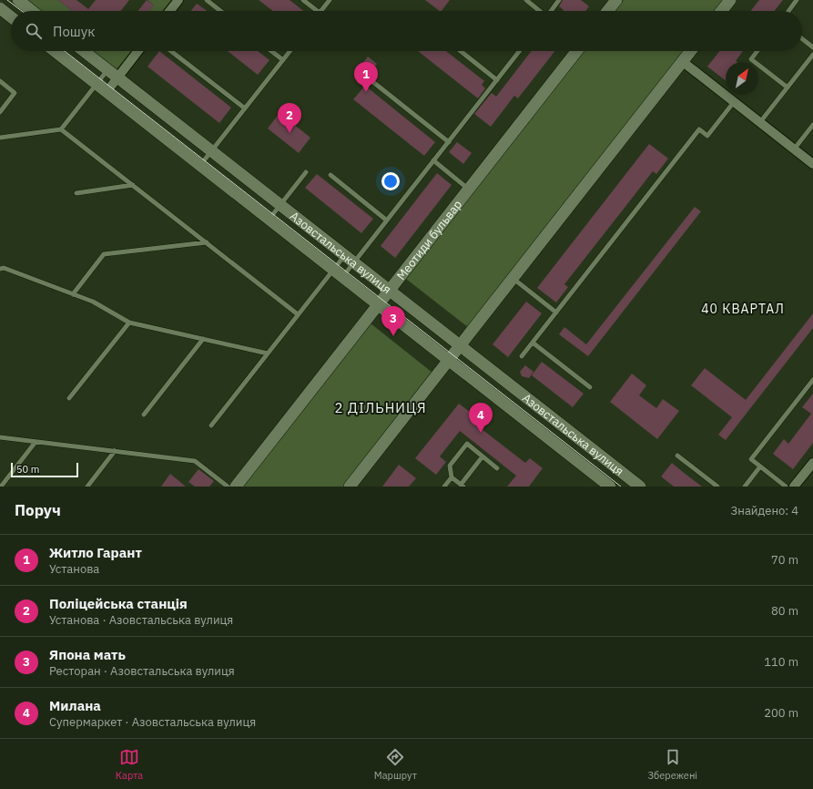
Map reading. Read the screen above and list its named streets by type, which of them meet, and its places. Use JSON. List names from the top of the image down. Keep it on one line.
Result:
{"streets":{"street":["Меотиди бульвар","Азовстальська вулиця"]},"crossings":[["Меотиди бульвар","Азовстальська вулиця"]],"districts":["40 КВАРТАЛ","2 ДІЛЬНИЦЯ"],"scale_bar":"50 m","north":"top right","page":{"search":"Пошук","pins":["1","2","3","4"],"scale":"50 m","heading":["Поруч","Знайдено: 4"],"list":[{"mark":"1","name":"Житло Гарант","note":"Установа","value":"70 m"},{"mark":"2","name":"Поліцейська станція","note":"Установа · Азовстальська вулиця","value":"80 m"},{"mark":"3","name":"Япона мать","note":"Ресторан · Азовстальська вулиця","value":"110 m"},{"mark":"4","name":"Милана","note":"Супермаркет · Азовстальська вулиця","value":"200 m"}],"nav":["Карта","Маршрут","Збережені"]}}
